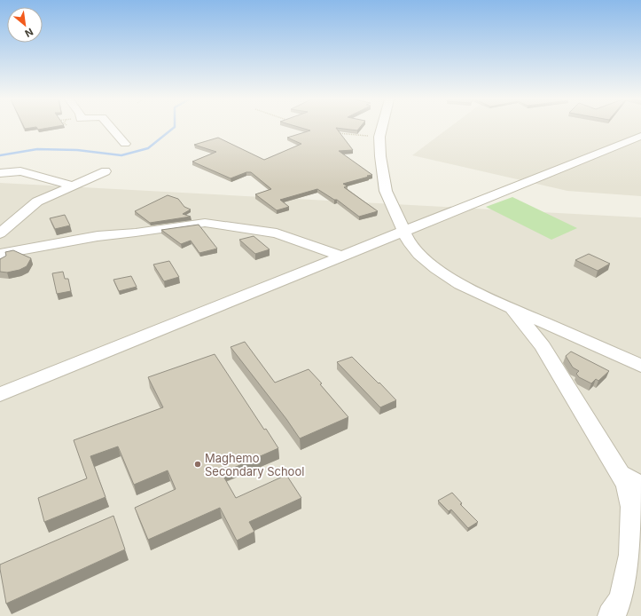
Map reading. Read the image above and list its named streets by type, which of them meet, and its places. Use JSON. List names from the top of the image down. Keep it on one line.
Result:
{"places":["Maghemo Secondary School"],"north":"bottom right"}
